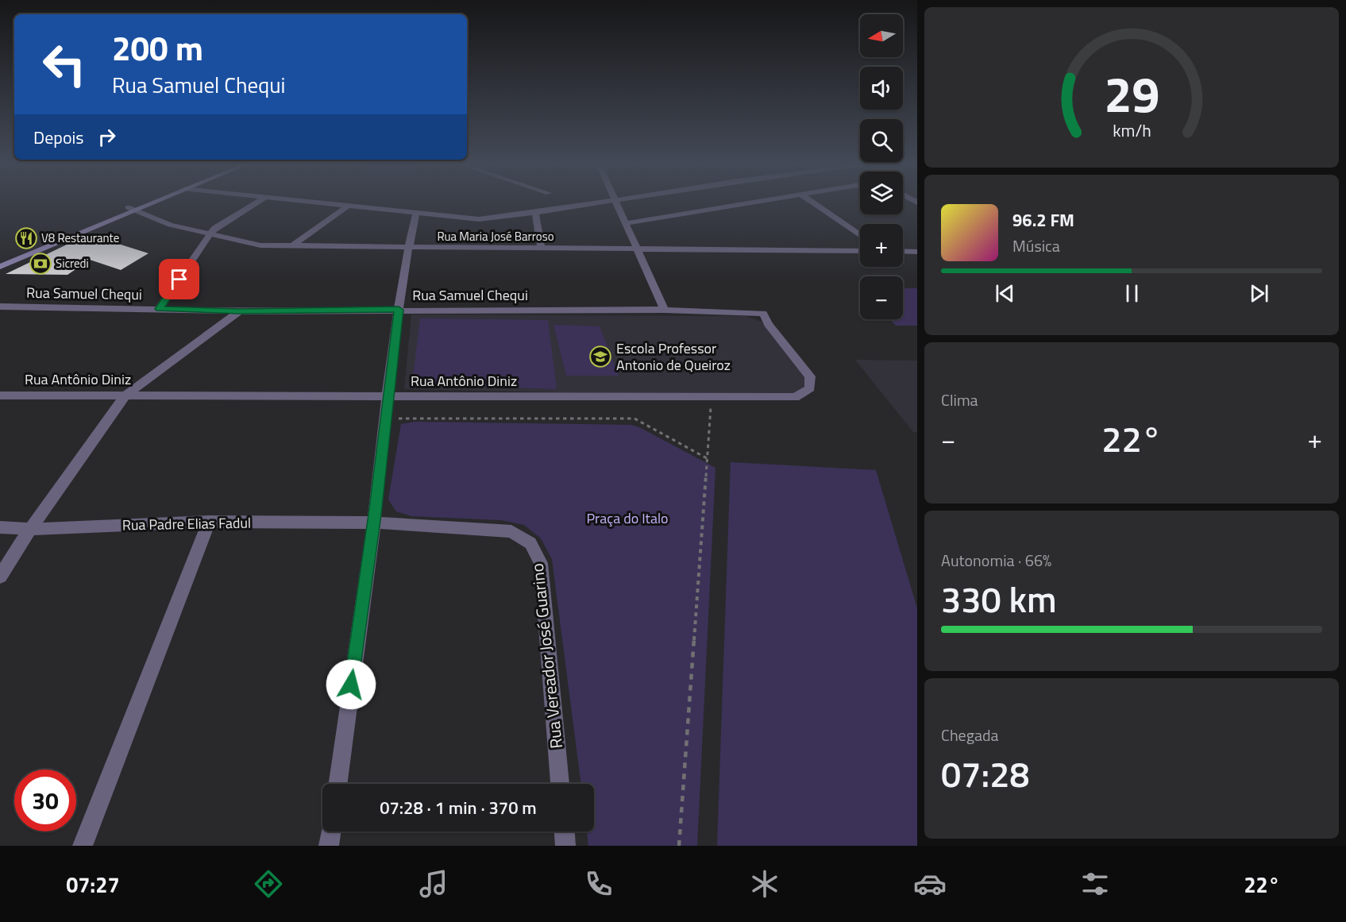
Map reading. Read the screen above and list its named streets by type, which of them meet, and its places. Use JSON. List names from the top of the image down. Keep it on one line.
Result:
{"streets":{"street":["Rua Maria José Barroso","Rua Samuel Chequi","Rua Antônio Diniz","Rua Padre Elias Fadul","Rua Vereador José Guarino"]},"crossings":[["Rua Samuel Chequi","Rua Antônio Diniz"],["Rua Padre Elias Fadul","Rua Vereador José Guarino"]],"parks":["Praça do Italo"],"places":{"restaurant":["V8 Restaurante"],"bank":["Sicredi"],"school or university":["Escola Professor Antonio de Queiroz"]},"north":"left","page":{"map_buttons":["+","−"],"turn":["200 m","Rua Samuel Chequi"],"then":"Depois","song":["96.2 FM","Música"],"tile":["Clima",["Autonomia · 66%","330 km"],["Chegada","07:28"]],"heat":["−","22°","+"],"limit":"30","trip":"07:28 · 1 min · 370 m","tabs":["07:27","22°"],"gauge":["29","km/h"]}}
